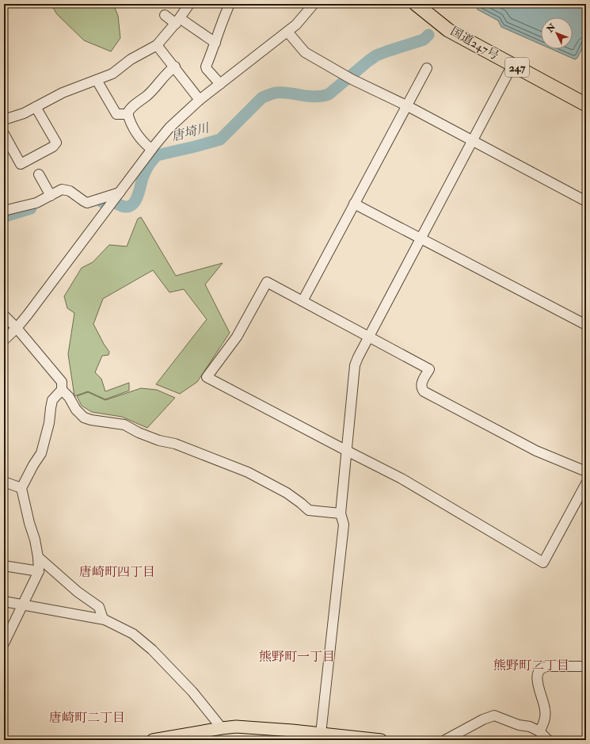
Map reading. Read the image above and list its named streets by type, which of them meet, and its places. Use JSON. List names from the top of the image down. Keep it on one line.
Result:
{"streets":{"highway":["国道247号","247"]},"districts":["唐崎町四丁目","熊野町一丁目","熊野町二丁目","唐崎町二丁目"],"water":["唐埼川"],"north":"top left"}
